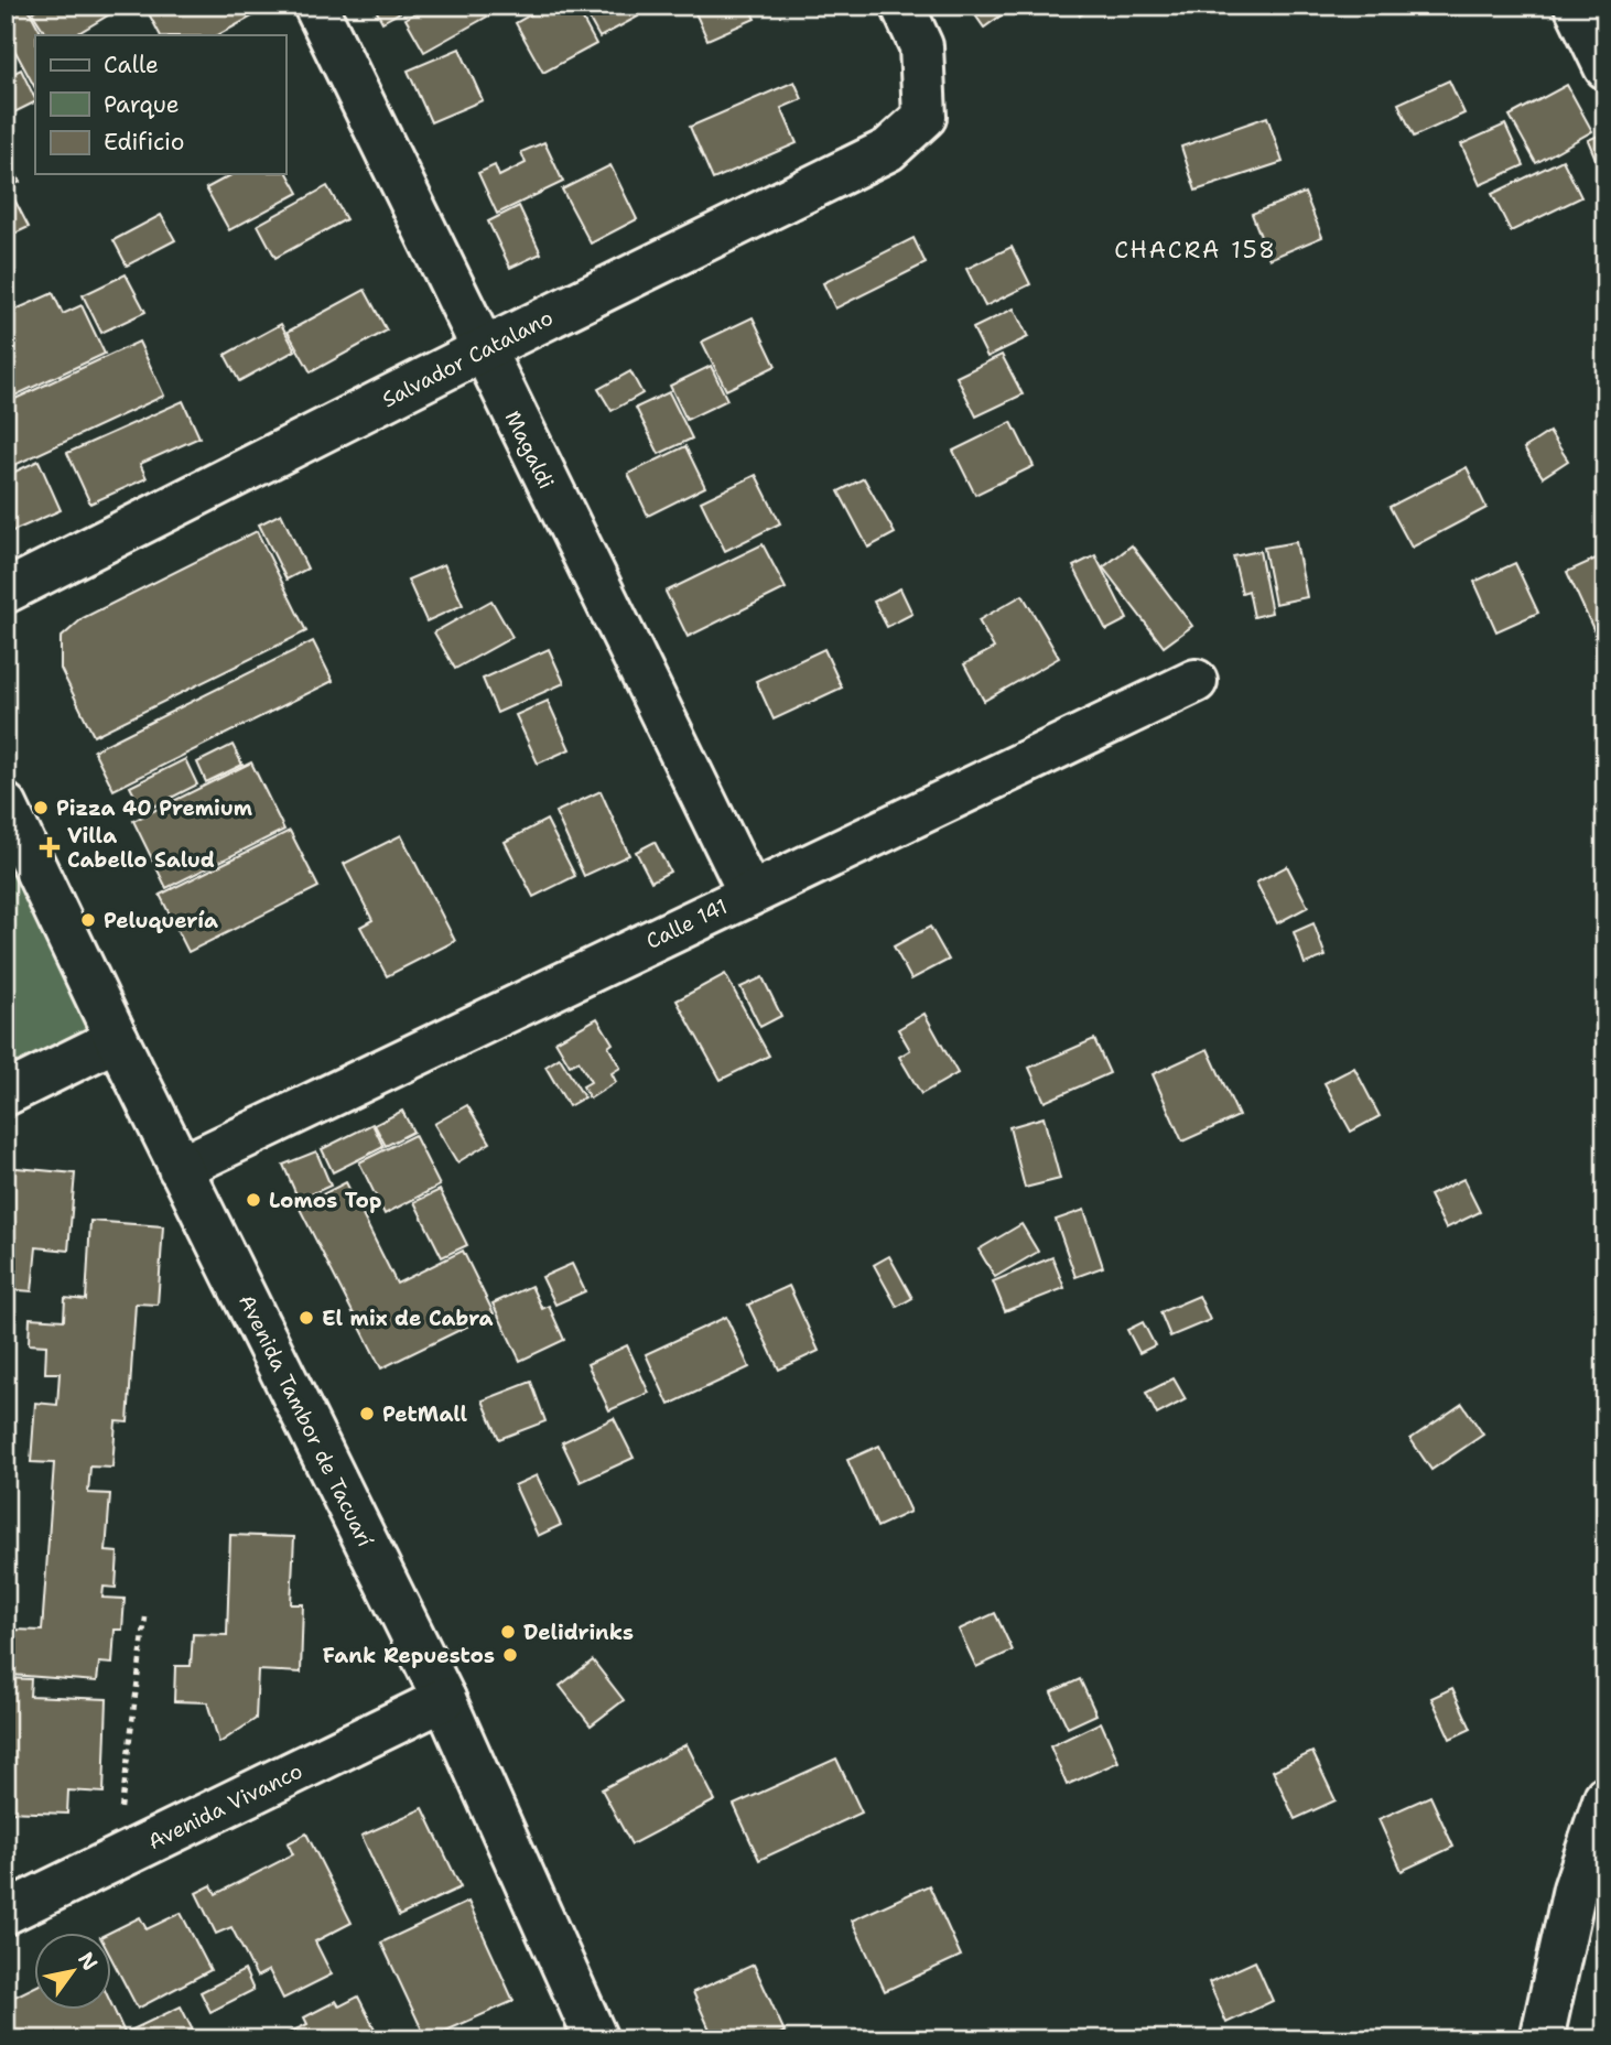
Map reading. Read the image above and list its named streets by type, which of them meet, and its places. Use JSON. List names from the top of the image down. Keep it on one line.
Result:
{"streets":{"street":["Salvador Catalano","Magaldi","Calle 141","Avenida Tambor de Tacuarí","Avenida Vivanco"]},"crossings":[["Salvador Catalano","Magaldi"],["Magaldi","Calle 141"],["Calle 141","Avenida Tambor de Tacuarí"],["Avenida Tambor de Tacuarí","Avenida Vivanco"]],"districts":["CHACRA 158"],"places":{"other":["Pizza 40 Premium","Peluquería","Lomos Top","El mix de Cabra","PetMall","Delidrinks","Fank Repuestos"],"health":["Villa Cabello Salud"]},"legend":["Calle","Parque","Edificio"],"north":"top right"}
